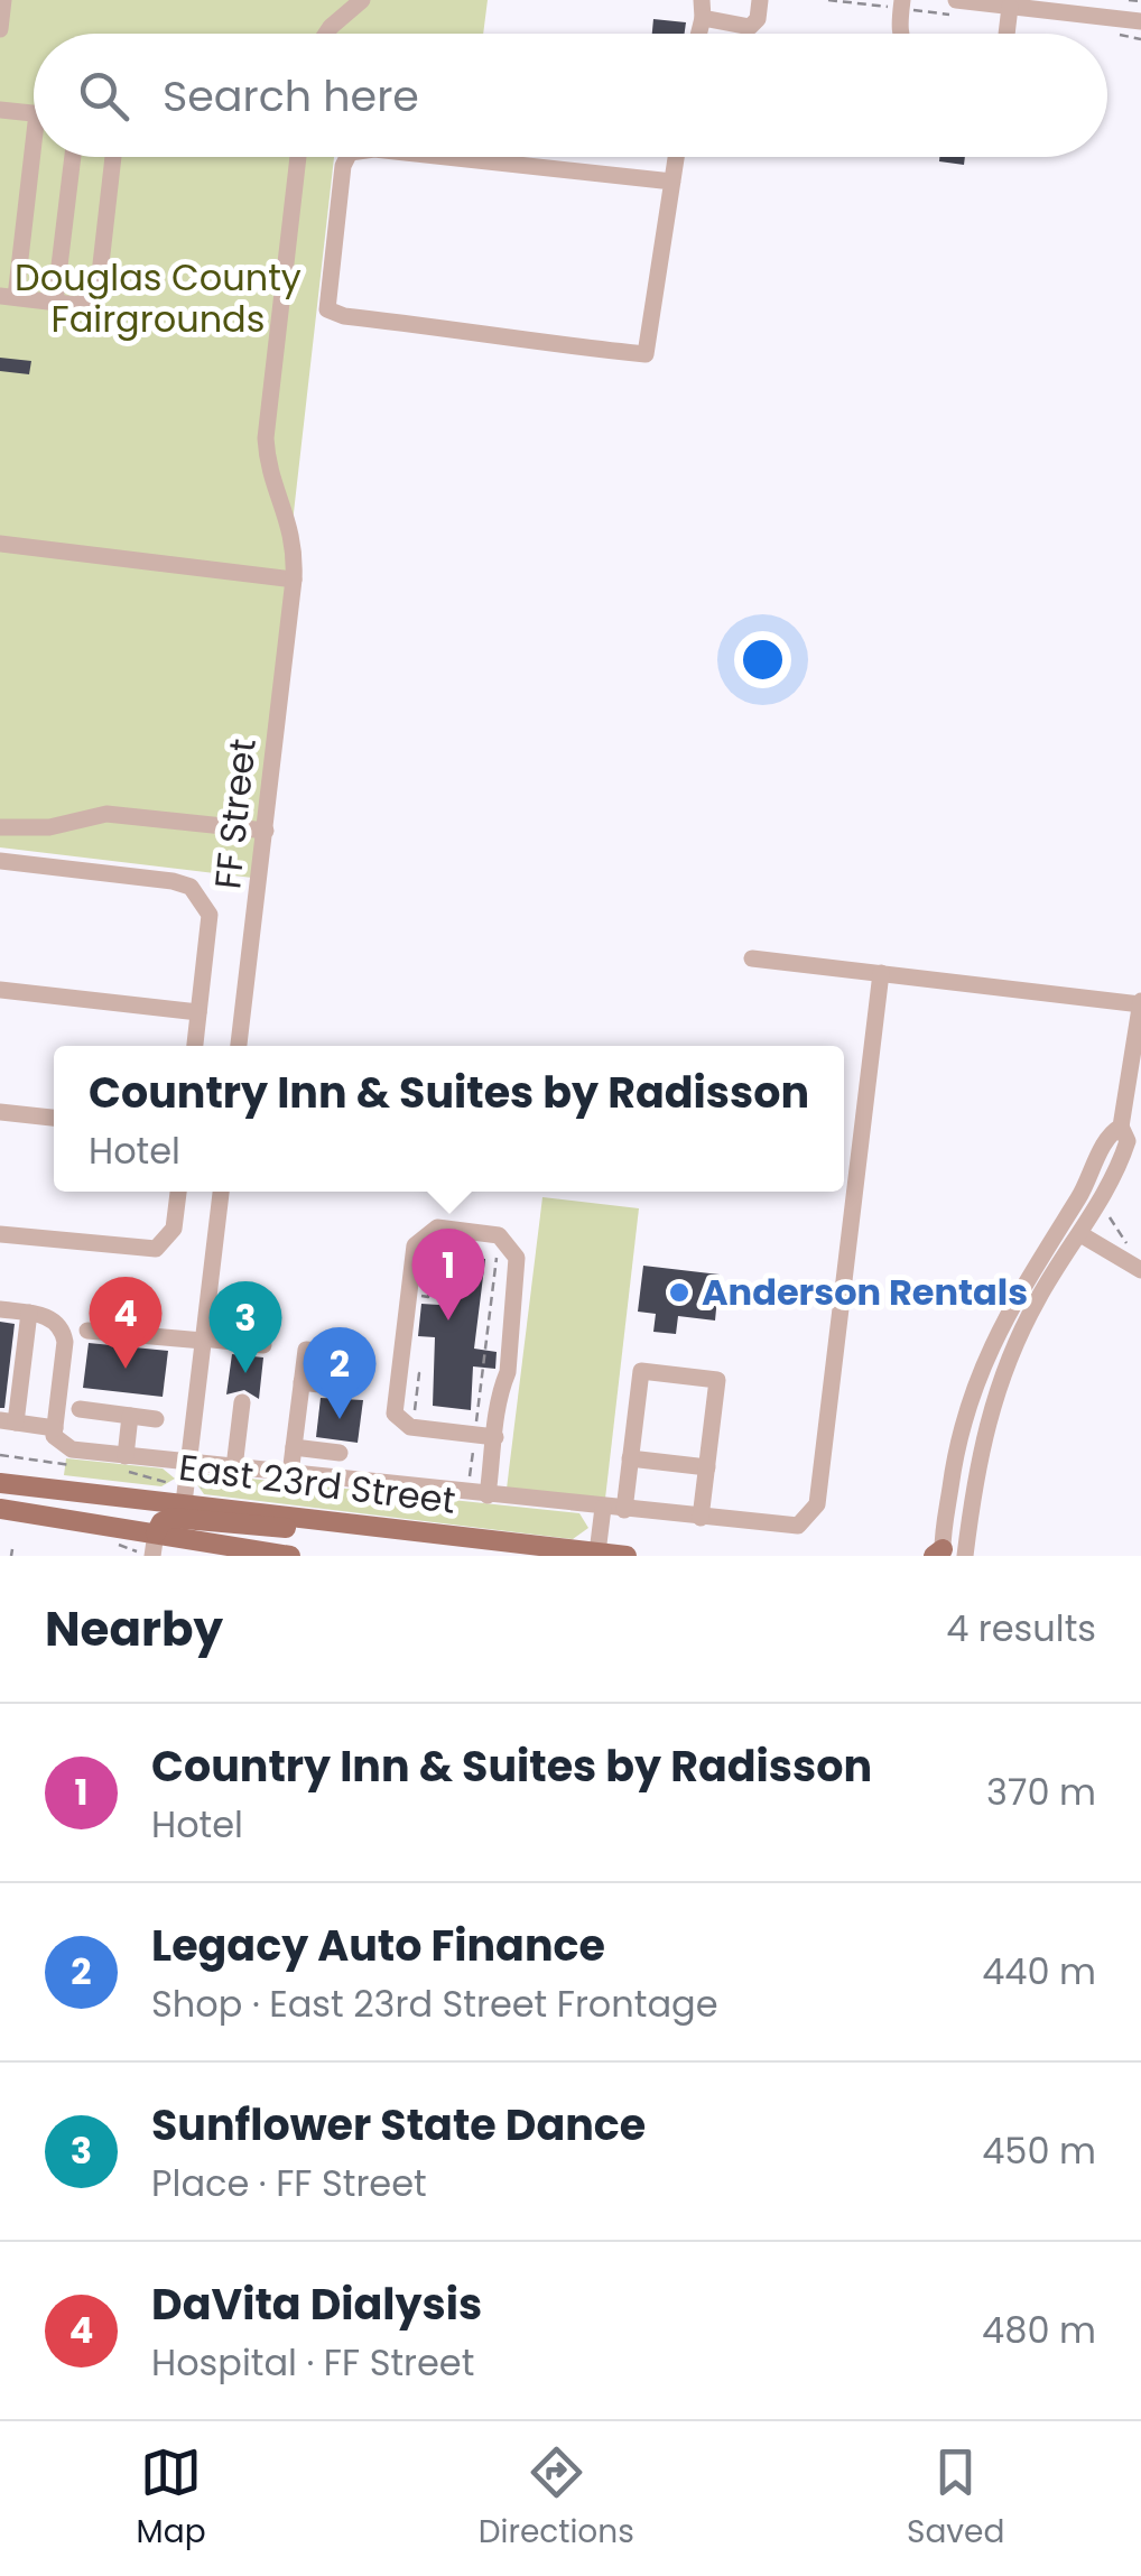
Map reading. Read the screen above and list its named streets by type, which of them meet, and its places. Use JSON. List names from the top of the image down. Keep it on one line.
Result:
{"streets":{"main road":["East 23rd Street"],"street":["FF Street"]},"parks":["Douglas County Fairgrounds"],"places":["Anderson Rentals"],"page":{"search":"Search here","popup":["Country Inn & Suites by Radisson","Hotel"],"pins":["1","4","3","2"],"heading":["Nearby","4 results"],"list":[{"mark":"1","name":"Country Inn & Suites by Radisson","note":"Hotel","value":"370 m"},{"mark":"2","name":"Legacy Auto Finance","note":"Shop · East 23rd Street Frontage","value":"440 m"},{"mark":"3","name":"Sunflower State Dance","note":"Place · FF Street","value":"450 m"},{"mark":"4","name":"DaVita Dialysis","note":"Hospital · FF Street","value":"480 m"}],"nav":["Map","Directions","Saved"]}}
